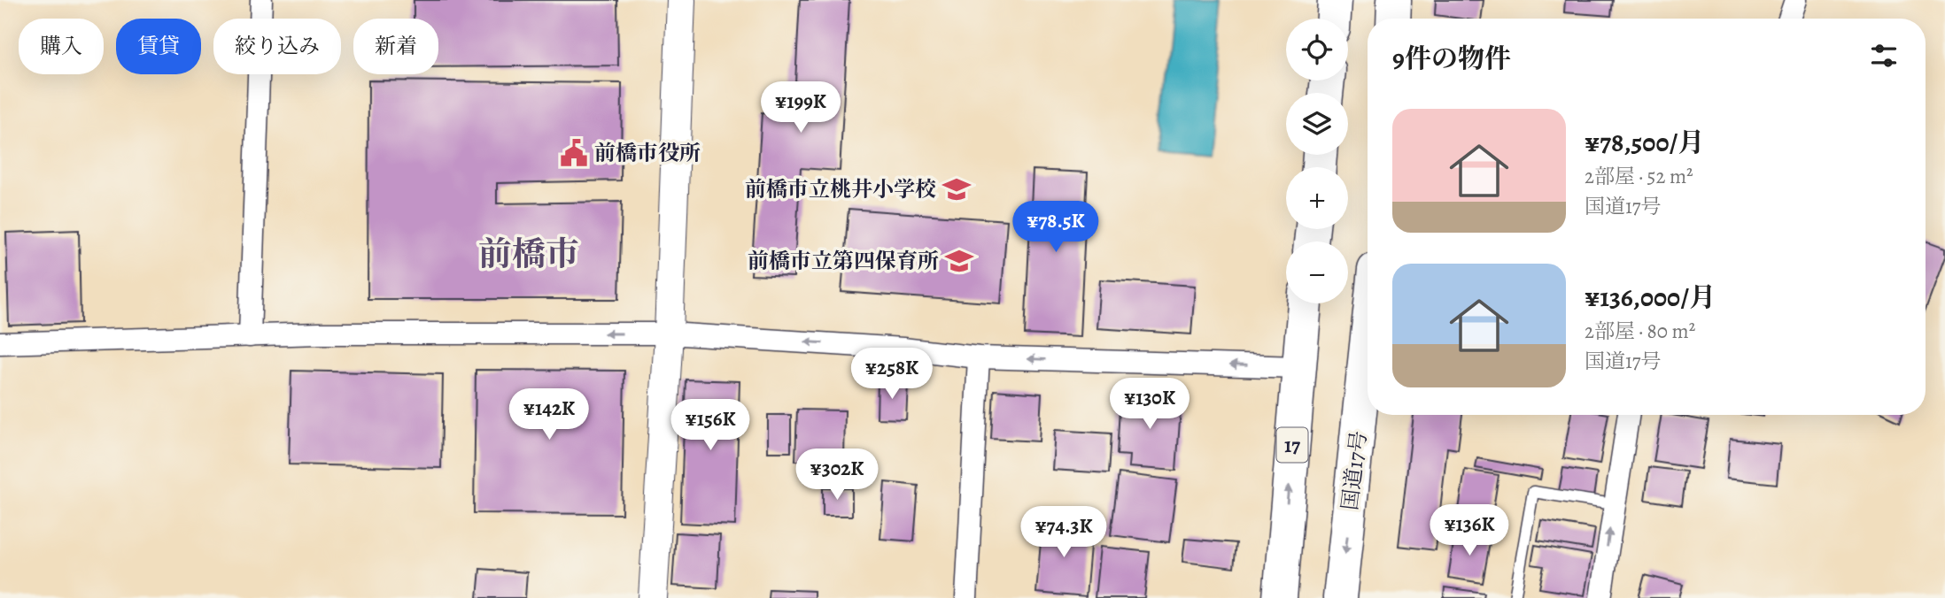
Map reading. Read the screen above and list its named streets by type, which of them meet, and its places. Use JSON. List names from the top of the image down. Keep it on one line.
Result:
{"streets":{"highway":["17","国道17号"]},"districts":["前橋市"],"places":{"public building":["前橋市役所"],"school or university":["前橋市立桃井小学校","前橋市立第四保育所"]},"page":{"map_buttons":["+","−"],"chip":["購入","賃貸","絞り込み","新着"],"heading":"9件の物件","price":["¥199K","¥78.5K","¥258K","¥130K","¥142K","¥156K","¥302K","¥136K","¥74.3K"],"list":[{"name":"¥78,500/月","note":"2部屋 · 52 m² · 国道17号"},{"name":"¥136,000/月","note":"2部屋 · 80 m² · 国道17号"}]}}
